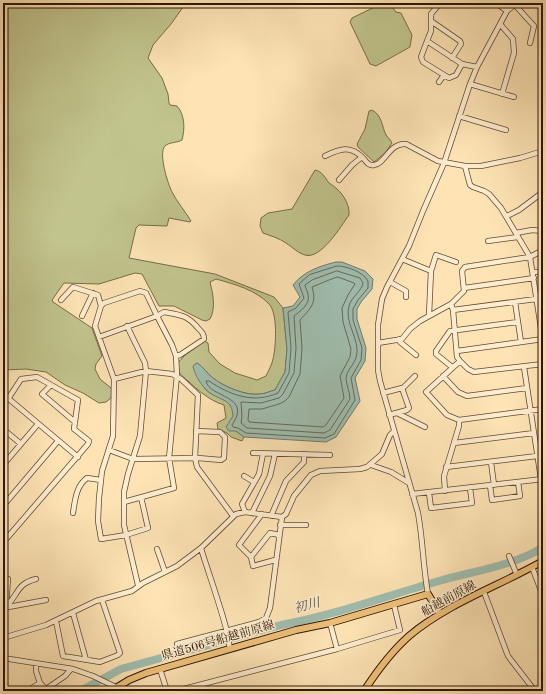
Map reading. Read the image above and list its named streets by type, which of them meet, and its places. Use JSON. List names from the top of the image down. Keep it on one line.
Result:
{"streets":{"main road":["船越前原線","県道506号船越前原線"]},"water":["初川"]}
